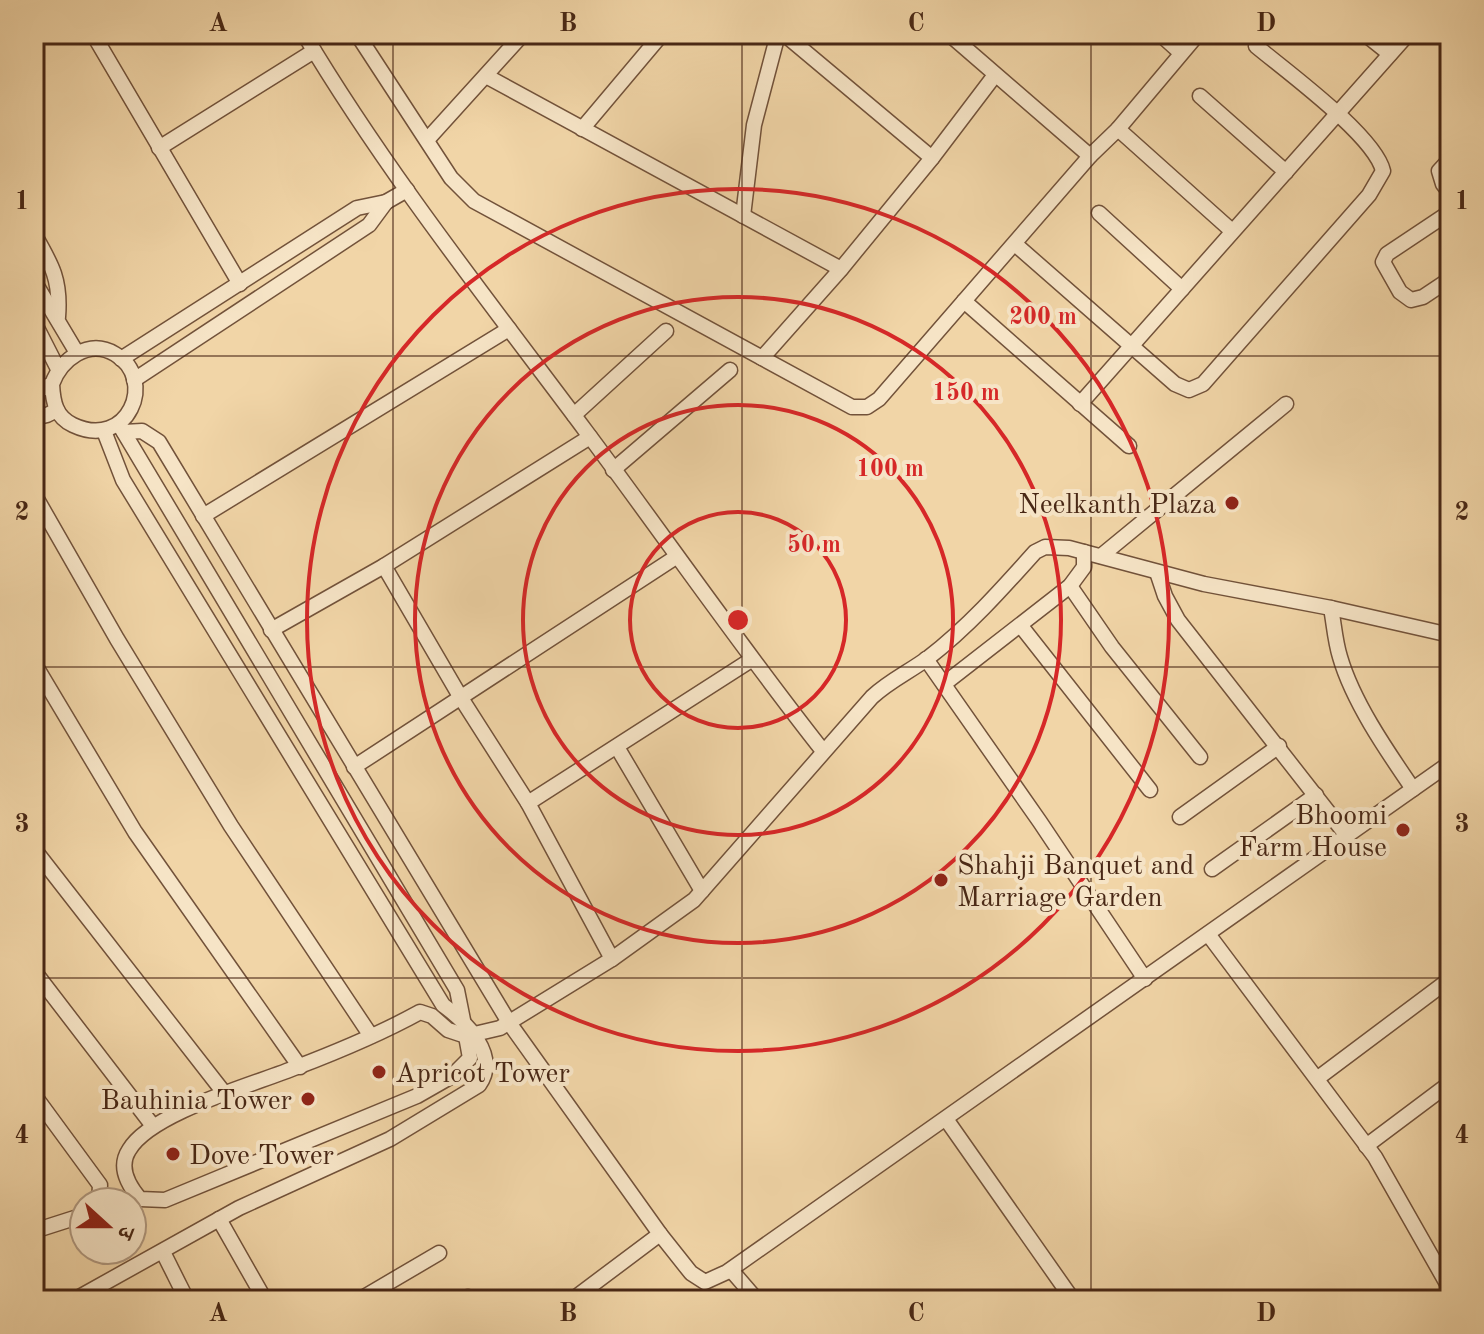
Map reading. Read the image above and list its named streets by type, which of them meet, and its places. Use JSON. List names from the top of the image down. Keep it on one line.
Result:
{"places":["Neelkanth Plaza","Bhoomi Farm House","Shahji Banquet and Marriage Garden","Apricot Tower","Bauhinia Tower","Dove Tower"],"north":"right","grid":{"columns":["A","B","C","D"],"rows":["1","2","3","4"]},"rings":["200 m","150 m","100 m","50 m"]}
